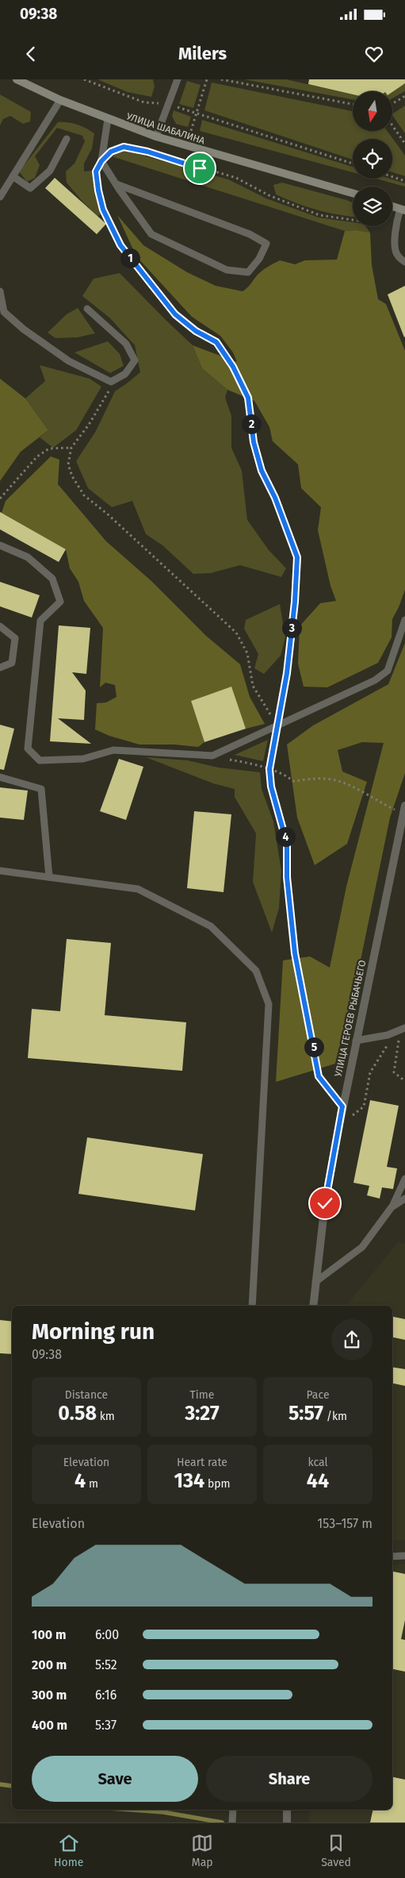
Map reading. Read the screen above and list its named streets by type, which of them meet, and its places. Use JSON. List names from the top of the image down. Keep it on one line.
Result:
{"streets":{"main road":["УЛИЦА ШАБАЛИНА"],"street":["УЛИЦА ГЕРОЕВ РЫБАЧЬЕГО"]},"north":"bottom","page":{"status":"09:38","header":"Milers","pins":["1","2","3","4","5"],"heading":["Morning run","09:38"],"stats":[["Distance","0.58 km"],["Time","3:27"],["Pace","5:57 /km"],["Elevation","4 m"],["Heart rate","134 bpm"],["kcal","44"]],"chart":["Elevation","153–157 m"],"list":[{"name":"100 m","note":"6:00"},{"name":"200 m","note":"5:52"},{"name":"300 m","note":"6:16"},{"name":"400 m","note":"5:37"}],"buttons":["Save","Share"],"tabs":["Home","Map","Saved"]}}
